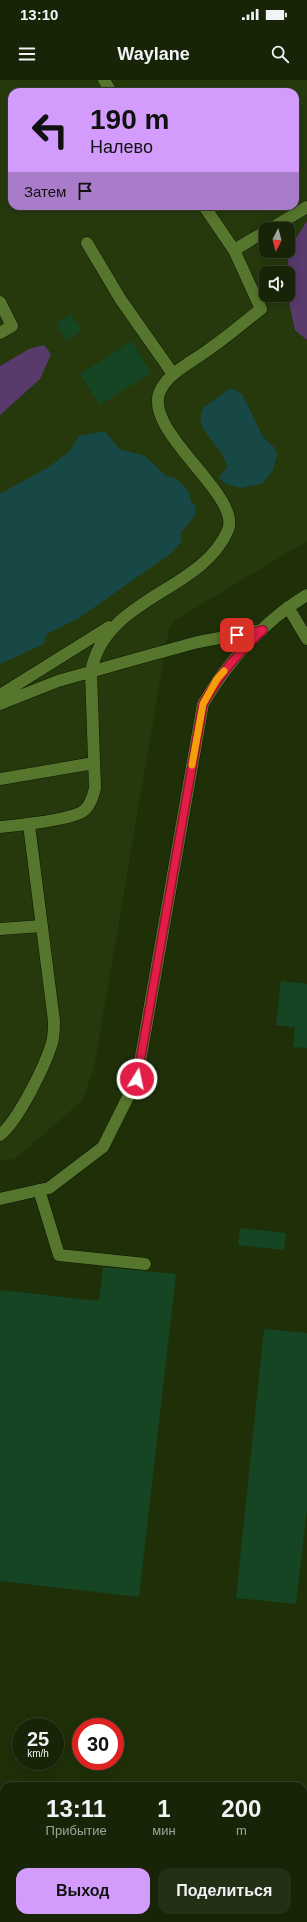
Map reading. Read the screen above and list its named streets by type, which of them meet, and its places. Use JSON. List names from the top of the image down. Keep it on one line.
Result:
{"north":"bottom","page":{"status":"13:10","header":"Waylane","turn":["190 m","Налево"],"then":"Затем","speed":"25 km/h","limit":"30","eta":["13:11","Прибытие","1","мин","200","m"],"buttons":["Выход","Поделиться"]}}
